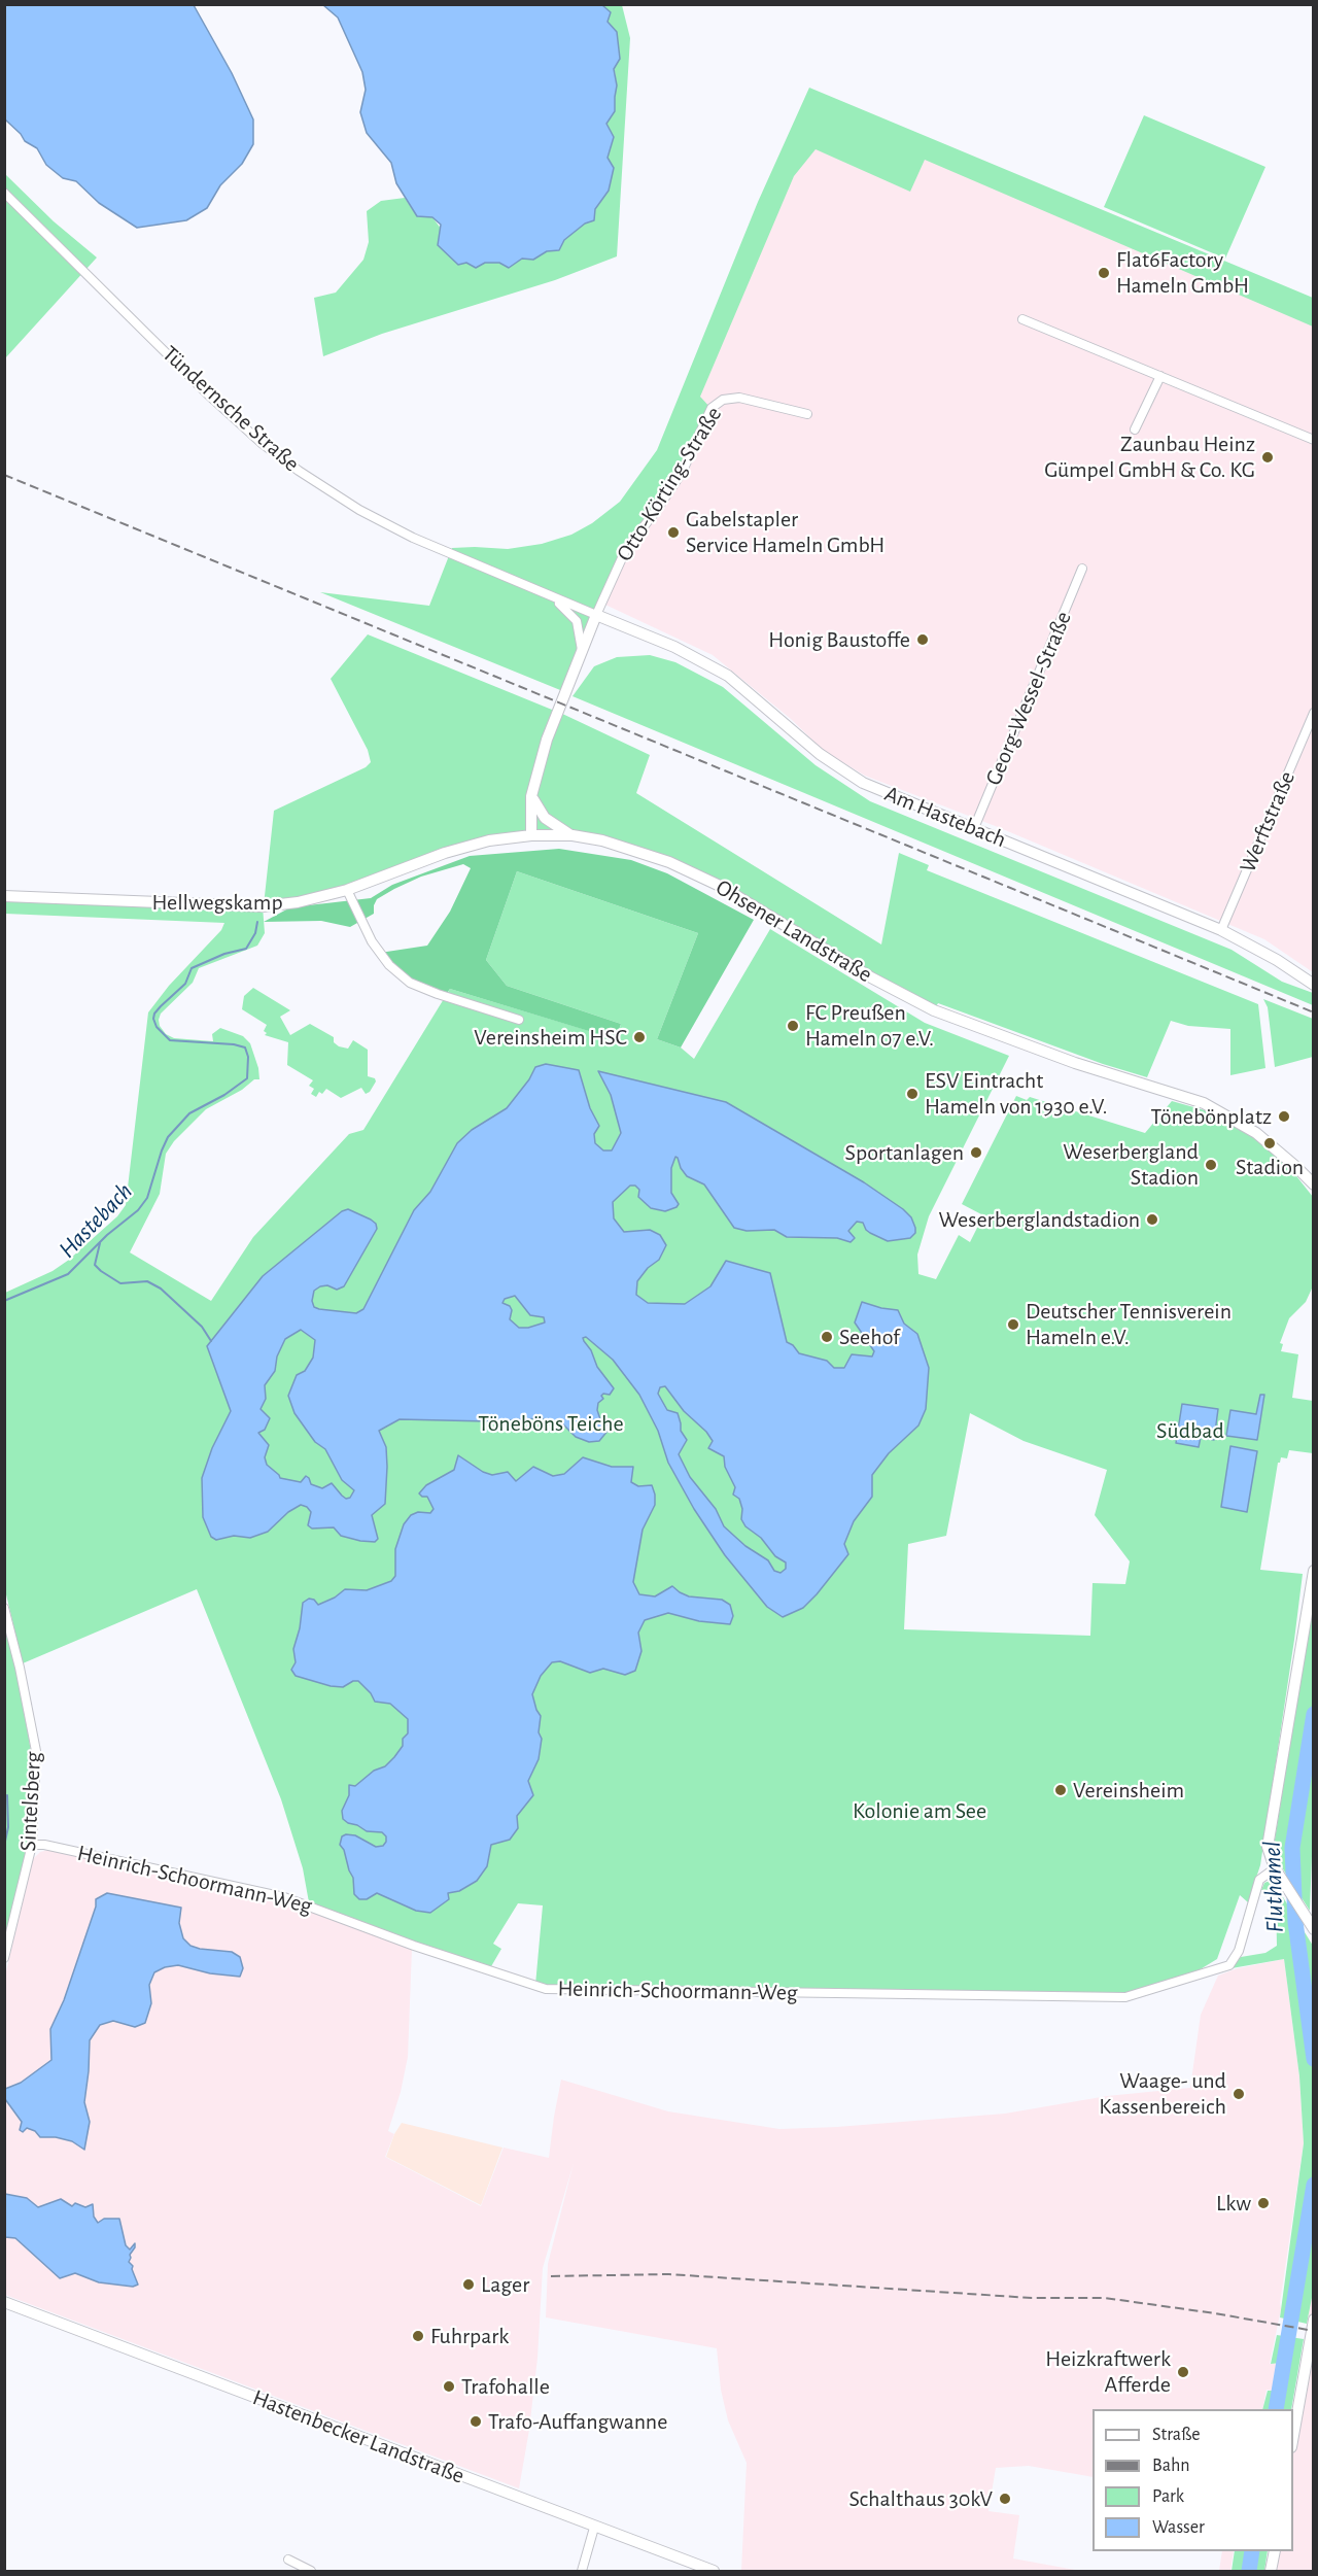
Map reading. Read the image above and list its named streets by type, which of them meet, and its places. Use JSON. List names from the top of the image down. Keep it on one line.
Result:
{"streets":{"main road":["Am Hastebach","Hellwegskamp","Ohsener Landstraße","Hastenbecker Landstraße"],"street":["Tündernsche Straße","Otto-Körting-Straße","Georg-Wessel-Straße","Werftstraße","Sintelsberg","Heinrich-Schoormann-Weg"]},"crossings":[["Tündernsche Straße","Otto-Körting-Straße"],["Tündernsche Straße","Am Hastebach"],["Otto-Körting-Straße","Am Hastebach"],["Georg-Wessel-Straße","Am Hastebach"],["Am Hastebach","Werftstraße"],["Hellwegskamp","Ohsener Landstraße"],["Sintelsberg","Heinrich-Schoormann-Weg"]],"water":["Hastebach","Fluthamel"],"parks":["Töneböns Teiche","Südbad","Kolonie am See"],"places":["Flat6Factory Hameln GmbH","Zaunbau Heinz Gümpel GmbH & Co. KG","Gabelstapler Service Hameln GmbH","Honig Baustoffe","FC Preußen Hameln 07 e.V.","Vereinsheim HSC","ESV Eintracht Hameln von 1930 e.V.","Tönebönplatz","Stadion","Sportanlagen","Weserbergland Stadion","Weserberglandstadion","Deutscher Tennisverein Hameln e.V.","Seehof","Vereinsheim","Waage- und Kassenbereich","Lkw","Lager","Fuhrpark","Heizkraftwerk Afferde","Trafohalle","Trafo-Auffangwanne","Schalthaus 30kV"],"legend":["Straße","Bahn","Park","Wasser"]}
